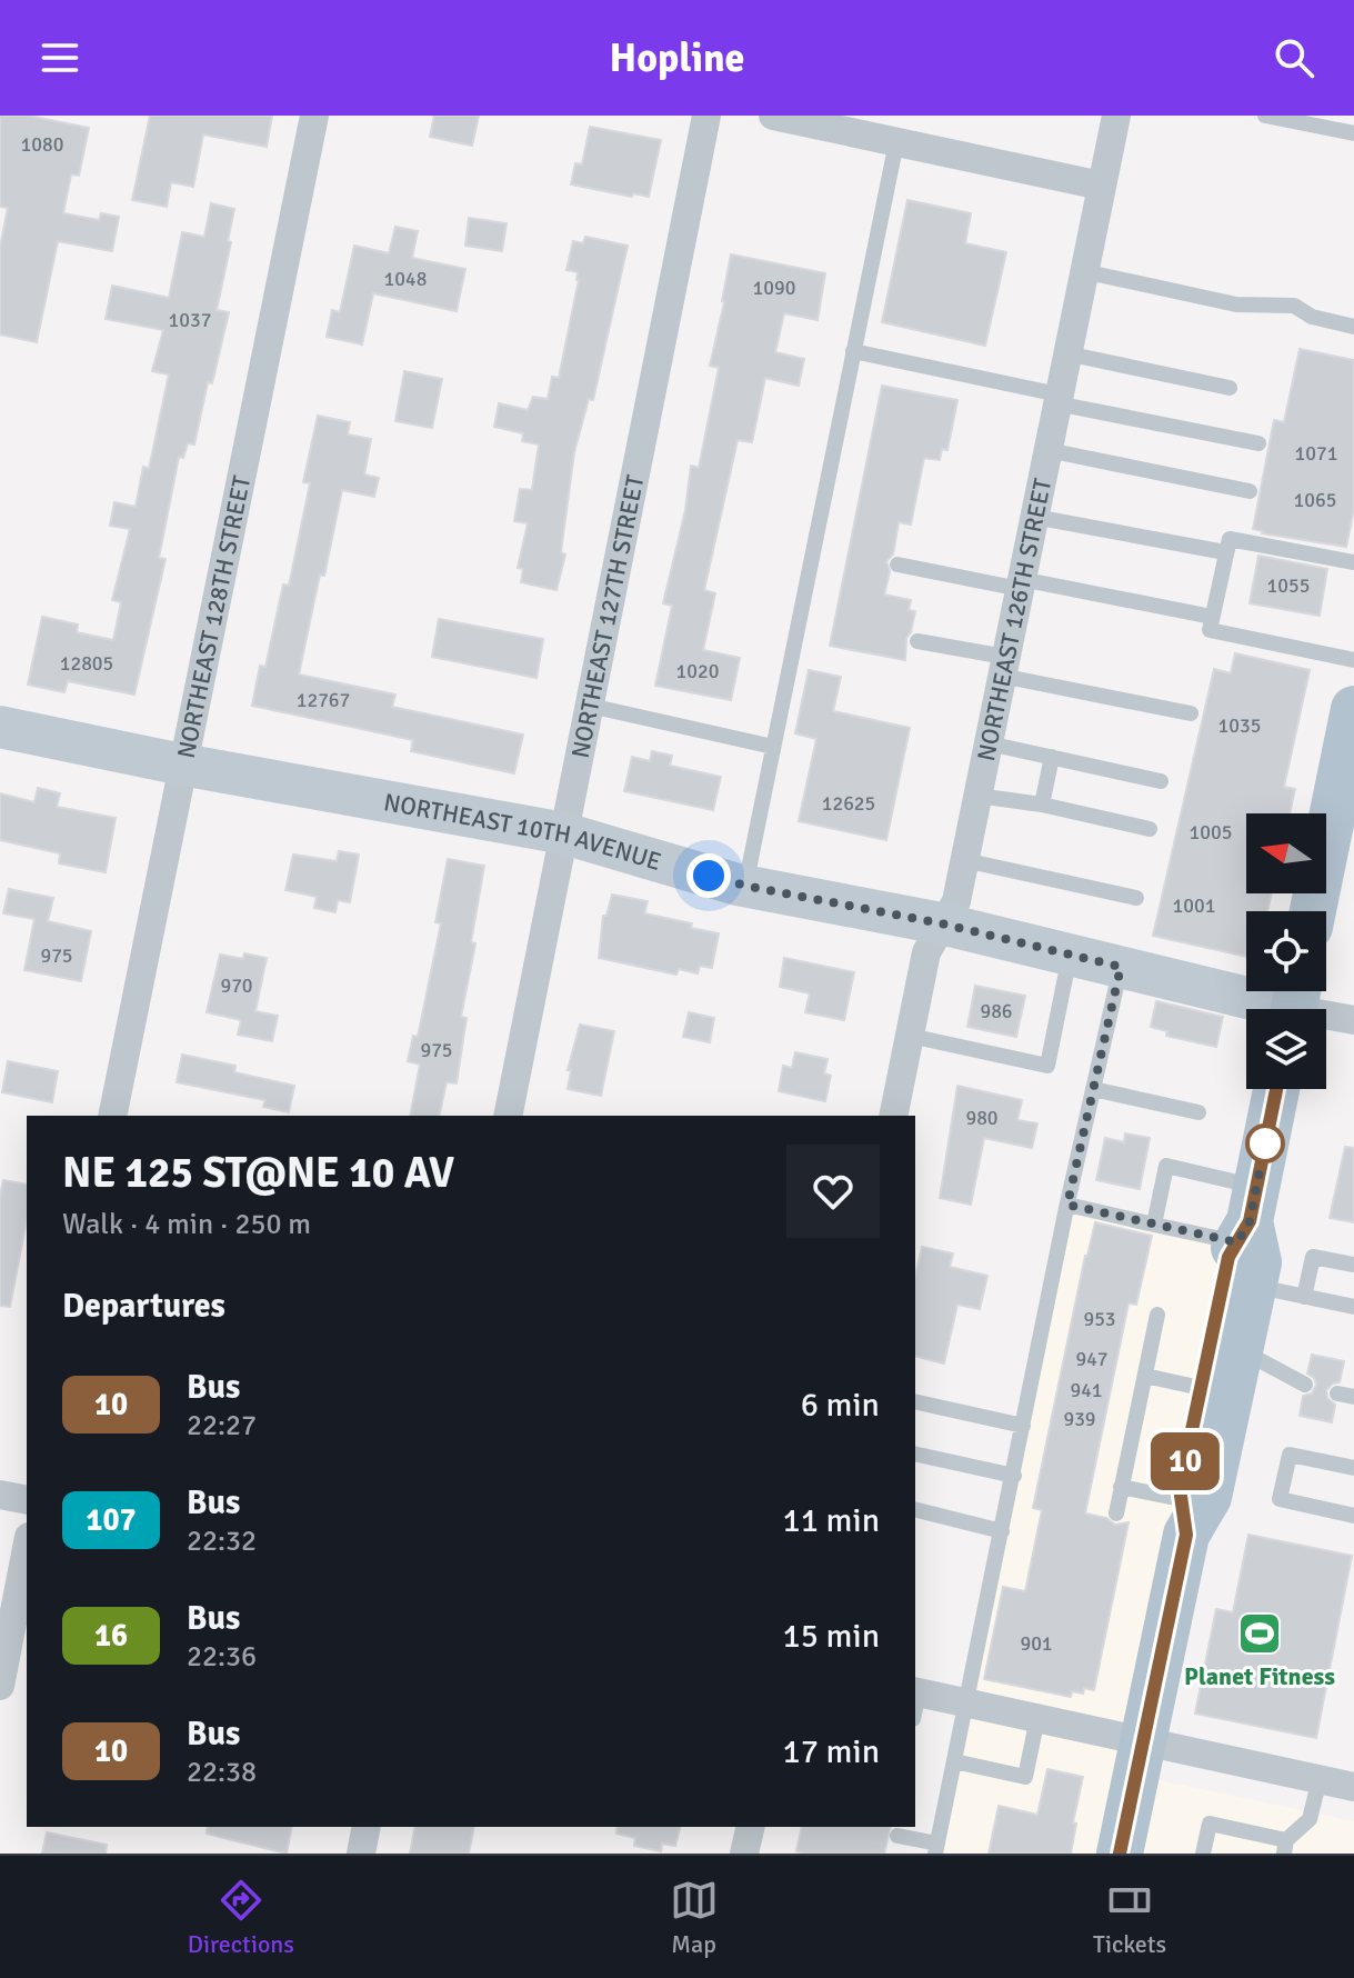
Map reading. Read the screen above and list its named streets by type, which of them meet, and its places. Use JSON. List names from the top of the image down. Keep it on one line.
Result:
{"streets":{"street":["NORTHEAST 128TH STREET","NORTHEAST 127TH STREET","NORTHEAST 126TH STREET","NORTHEAST 10TH AVENUE"]},"crossings":[["NORTHEAST 128TH STREET","NORTHEAST 10TH AVENUE"],["NORTHEAST 127TH STREET","NORTHEAST 10TH AVENUE"],["NORTHEAST 126TH STREET","NORTHEAST 10TH AVENUE"]],"places":{"sports":["Planet Fitness"]},"lines":["bus line 10"],"house_numbers":["1080","1048","1090","1037","1071","1065","1055","12805","1020","12767","1035","12625","1005","1001","975","970","986","975","980","953","947","941","939","901"],"north":"left","page":{"header":"Hopline","on_map":"10","heading":[["NE 125 ST@NE 10 AV","Walk · 4 min · 250 m"],"Departures"],"list":[{"mark":"10","name":"Bus","note":"22:27","value":"6 min"},{"mark":"107","name":"Bus","note":"22:32","value":"11 min"},{"mark":"16","name":"Bus","note":"22:36","value":"15 min"},{"mark":"10","name":"Bus","note":"22:38","value":"17 min"}],"tabs":["Directions","Map","Tickets"]}}
